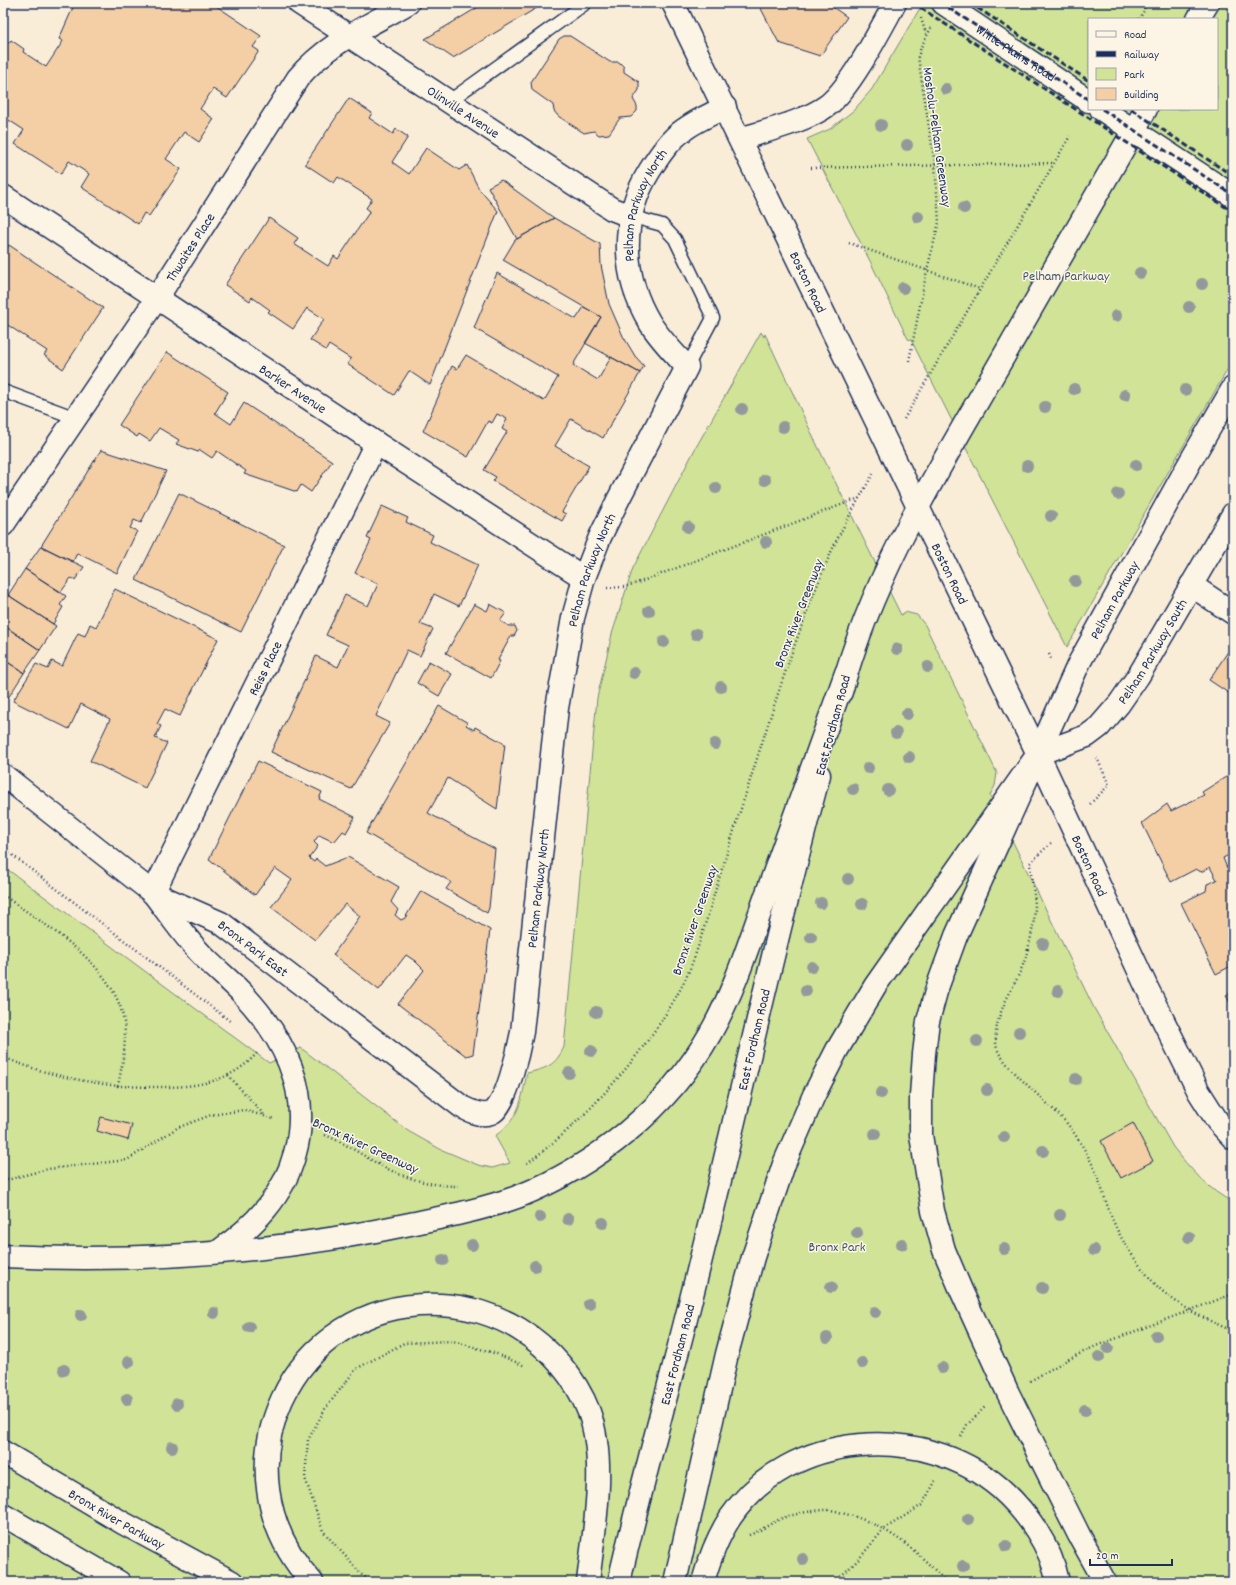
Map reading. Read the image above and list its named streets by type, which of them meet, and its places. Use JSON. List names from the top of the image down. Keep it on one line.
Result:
{"streets":{"main road":["White Plains Road","Olinville Avenue","Pelham Parkway North","Thwaites Place","Boston Road","Barker Avenue","Pelham Parkway","Pelham Parkway South","Reiss Place","East Fordham Road","Bronx Park East","Bronx River Parkway"],"path":["Mosholu-Pelham Greenway","Bronx River Greenway"]},"crossings":[["Olinville Avenue","Pelham Parkway North"],["Olinville Avenue","Thwaites Place"],["Pelham Parkway North","Boston Road"],["Pelham Parkway North","Barker Avenue"],["Pelham Parkway North","Bronx River Greenway"],["Pelham Parkway North","Bronx Park East"],["Thwaites Place","Barker Avenue"],["Boston Road","Pelham Parkway"],["Boston Road","Pelham Parkway South"],["Boston Road","East Fordham Road"],["Barker Avenue","Bronx River Greenway"],["Barker Avenue","Reiss Place"],["Pelham Parkway","Pelham Parkway South"],["Reiss Place","Bronx Park East"]],"parks":["Pelham Parkway","Bronx Park"],"legend":["Road","Railway","Park","Building"],"scale_bar":"20 m"}
